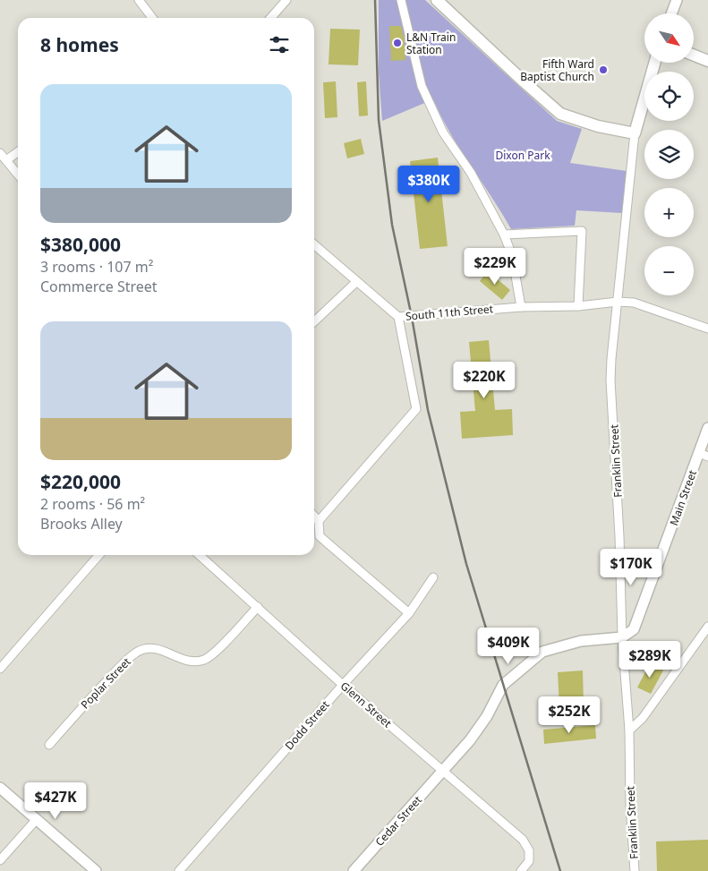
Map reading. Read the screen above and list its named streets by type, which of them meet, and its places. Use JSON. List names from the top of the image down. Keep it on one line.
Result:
{"streets":{"main road":["Franklin Street"],"street":["South 11th Street","Main Street","Poplar Street","Glenn Street","Dodd Street","Cedar Street"]},"crossings":[["South 11th Street","Franklin Street"],["Franklin Street","Main Street"],["Franklin Street","Cedar Street"],["Main Street","Cedar Street"],["Poplar Street","Glenn Street"],["Glenn Street","Dodd Street"],["Glenn Street","Cedar Street"]],"parks":["Dixon Park"],"places":["L&N Train Station","Fifth Ward Baptist Church"],"north":"bottom right","page":{"map_buttons":["+","−"],"heading":"8 homes","list":[{"name":"$380,000","note":"3 rooms · 107 m² · Commerce Street"},{"name":"$220,000","note":"2 rooms · 56 m² · Brooks Alley"}],"price":["$380K","$229K","$220K","$170K","$409K","$289K","$252K","$427K"]}}
